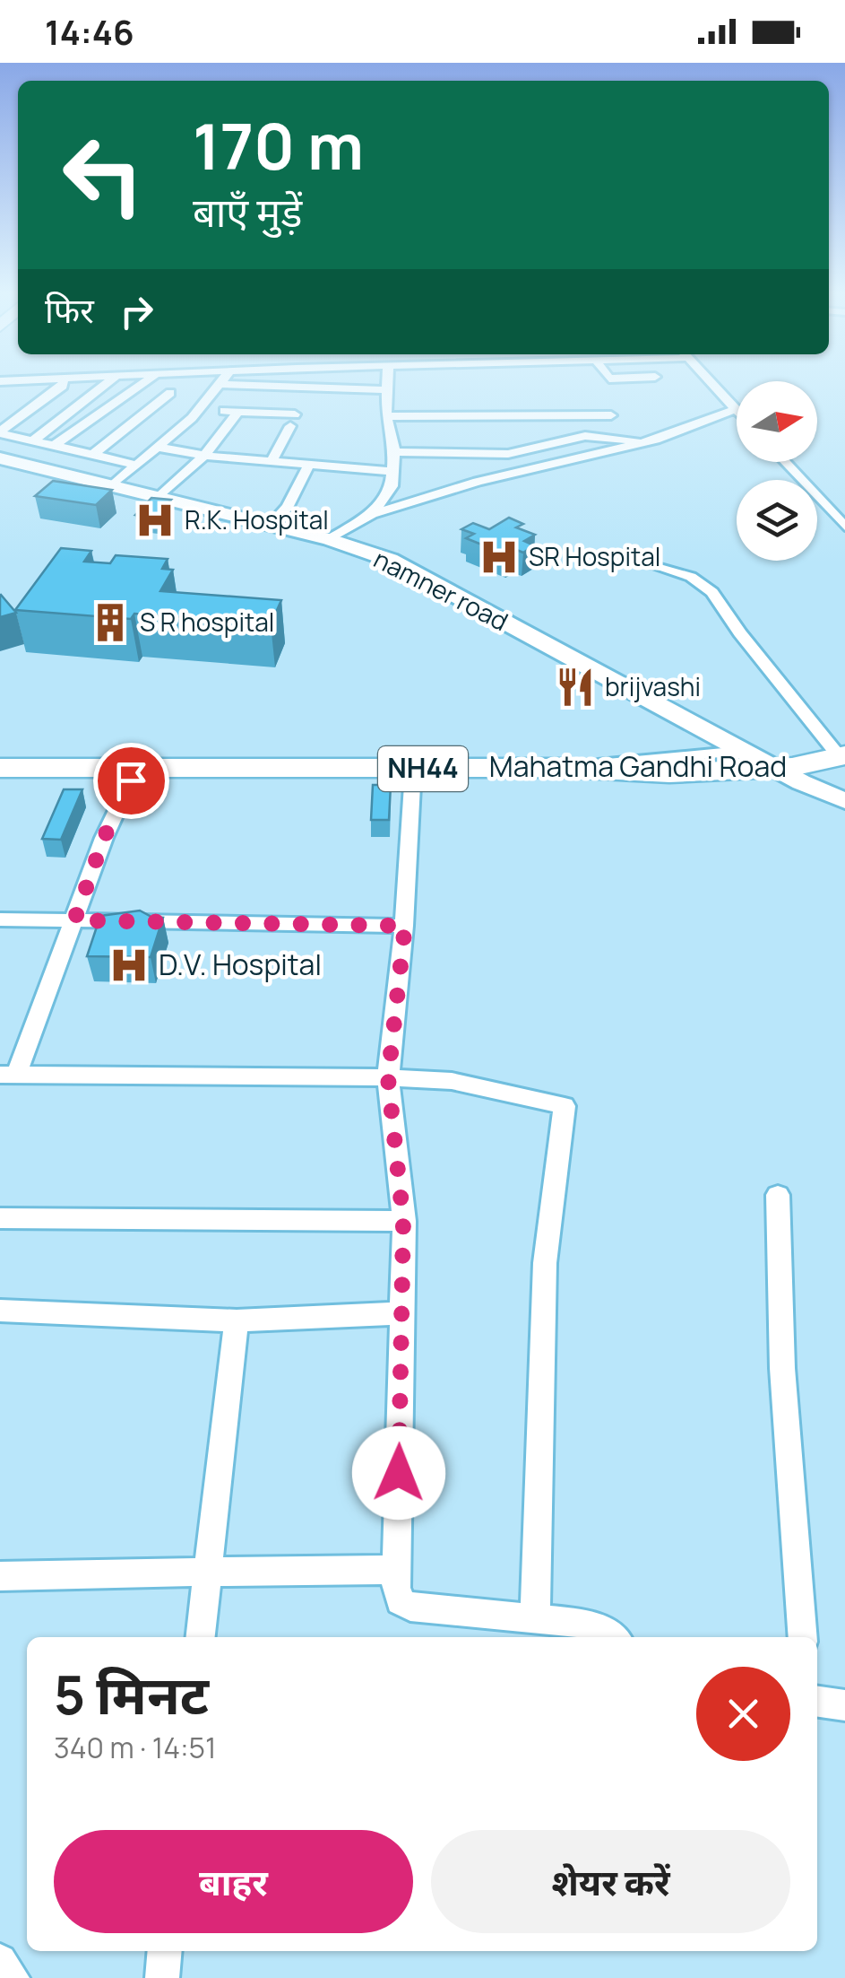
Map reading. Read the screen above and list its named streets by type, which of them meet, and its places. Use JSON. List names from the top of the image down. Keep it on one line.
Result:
{"streets":{"highway":["Mahatma Gandhi Road","NH44"],"main road":["namner road"]},"crossings":[["namner road","Mahatma Gandhi Road"]],"places":{"hospital":["R.K. Hospital","SR Hospital","D.V. Hospital"],"building":["S R hospital"],"restaurant":["brijvashi"]},"north":"right","page":{"status":"14:46","turn":["170 m","बाएँ मुड़ें"],"then":"फिर","heading":["5 मिनट","340 m · 14:51"],"buttons":["बाहर","शेयर करें"]}}
